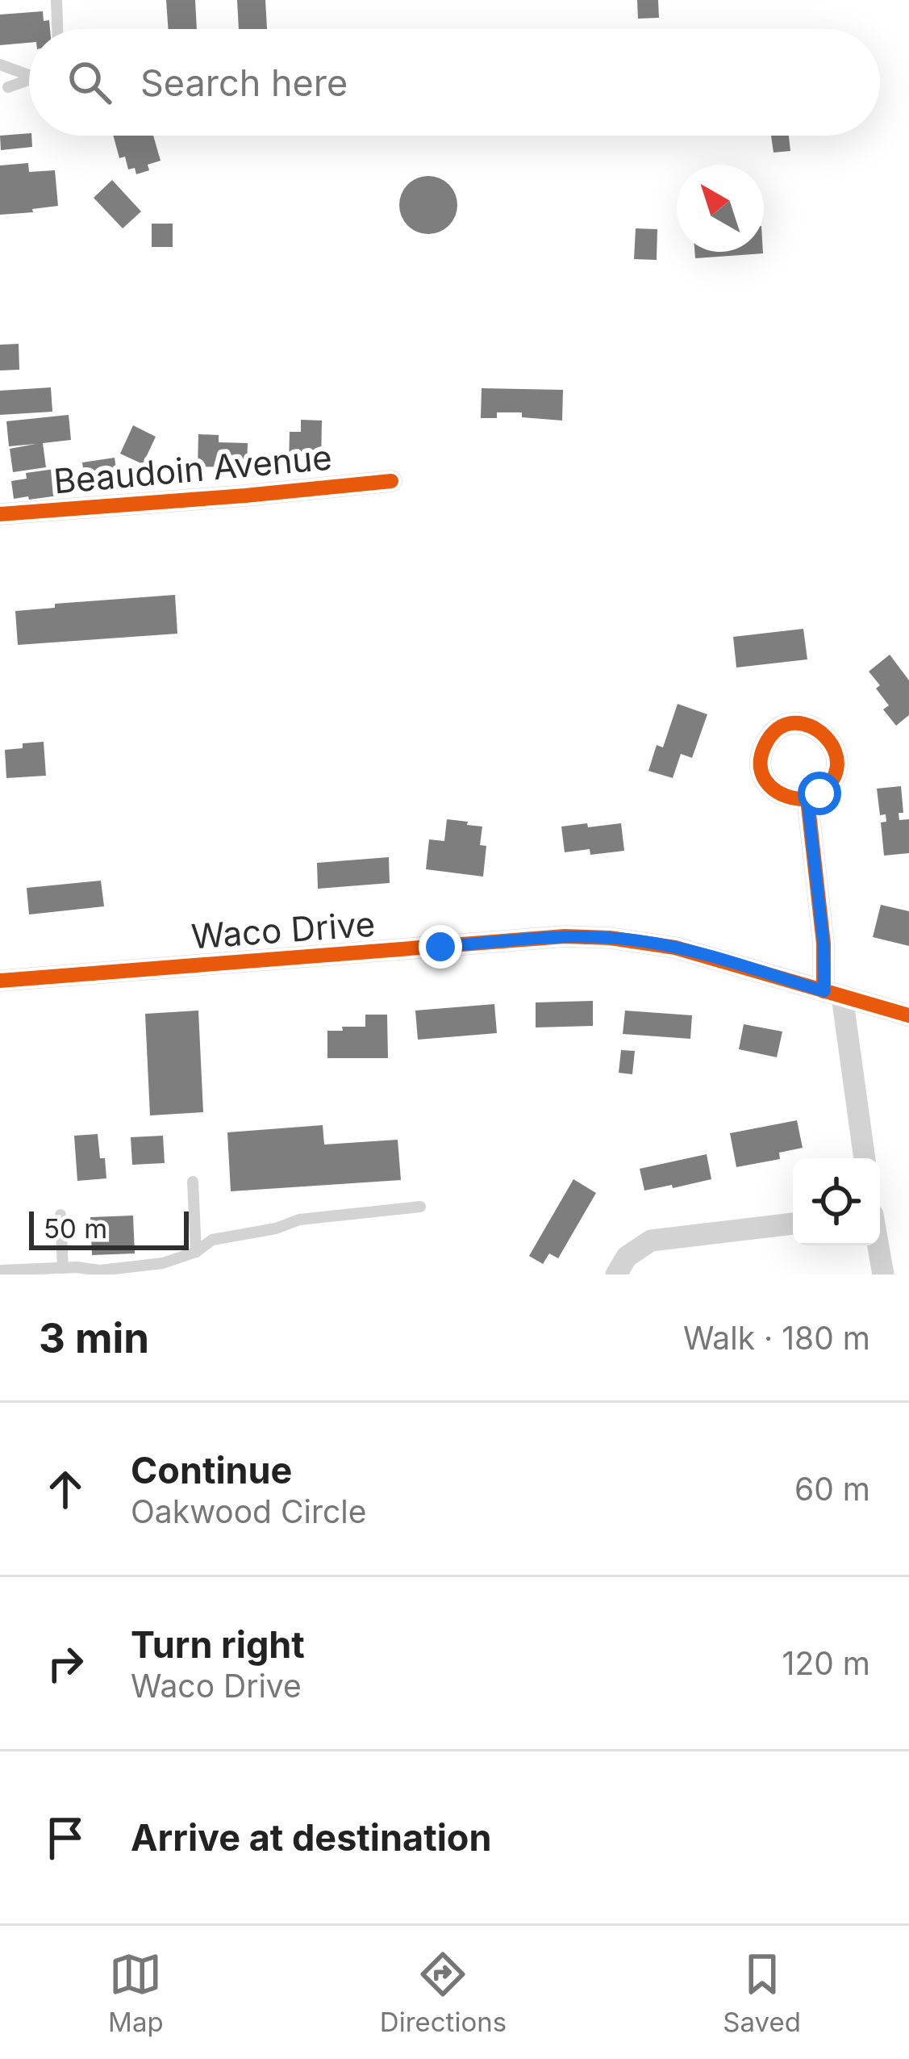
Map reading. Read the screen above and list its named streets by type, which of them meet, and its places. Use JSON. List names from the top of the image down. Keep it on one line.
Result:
{"streets":{"street":["Beaudoin Avenue","Waco Drive"]},"scale_bar":"50 m","north":"top left","page":{"search":"Search here","scale":"50 m","heading":["3 min","Walk · 180 m"],"list":[["Continue","Oakwood Circle","60 m"],["Turn right","Waco Drive","120 m"],"Arrive at destination"],"nav":["Map","Directions","Saved"]}}
